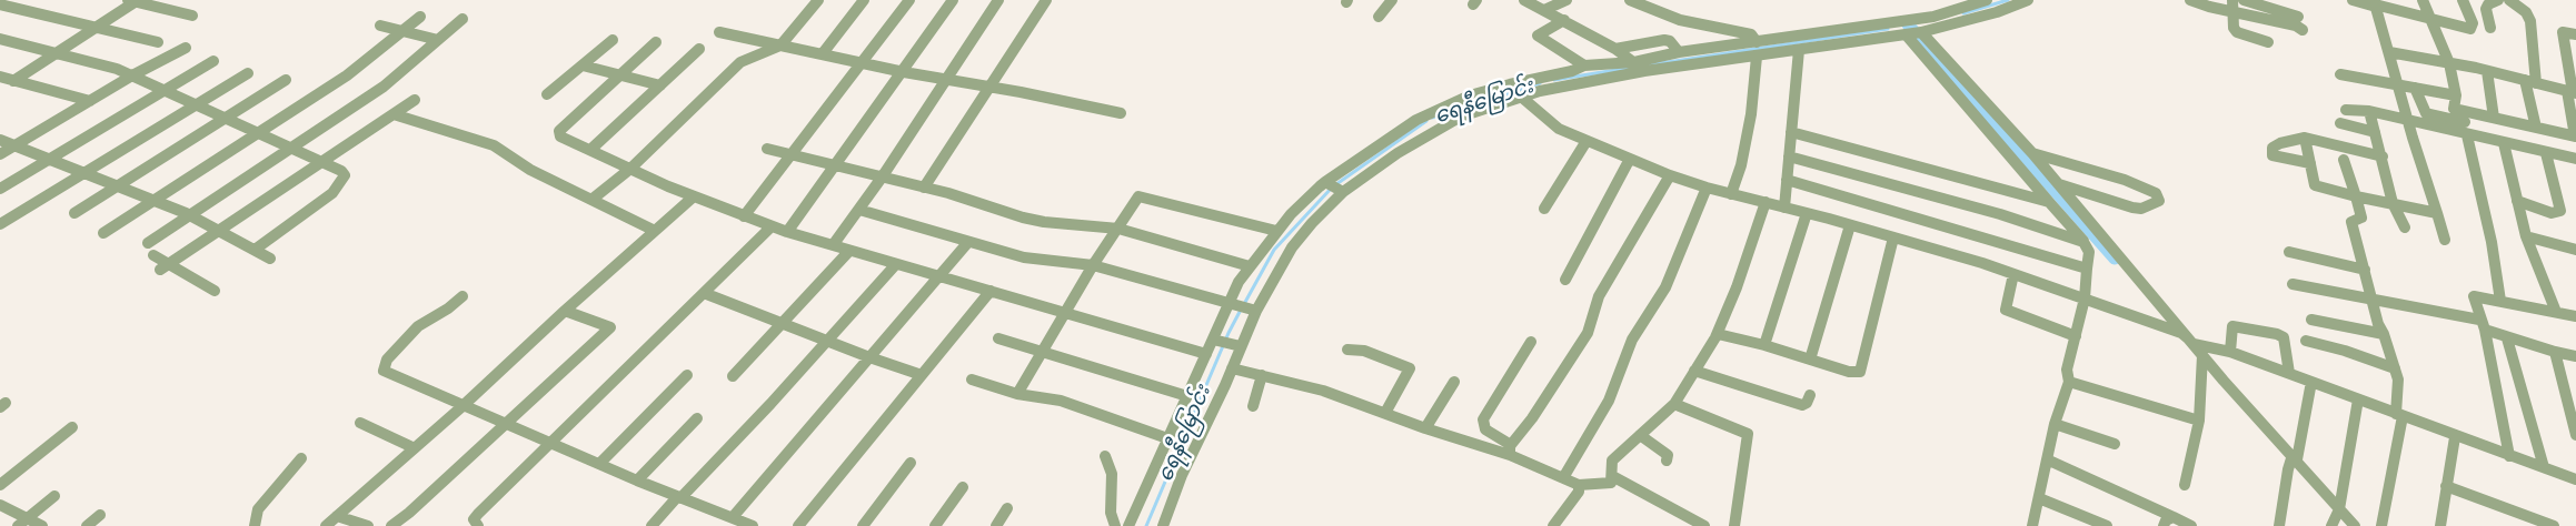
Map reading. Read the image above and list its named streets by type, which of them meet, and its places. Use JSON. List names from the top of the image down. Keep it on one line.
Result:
{"water":["ရေနီမြောင်း"]}
